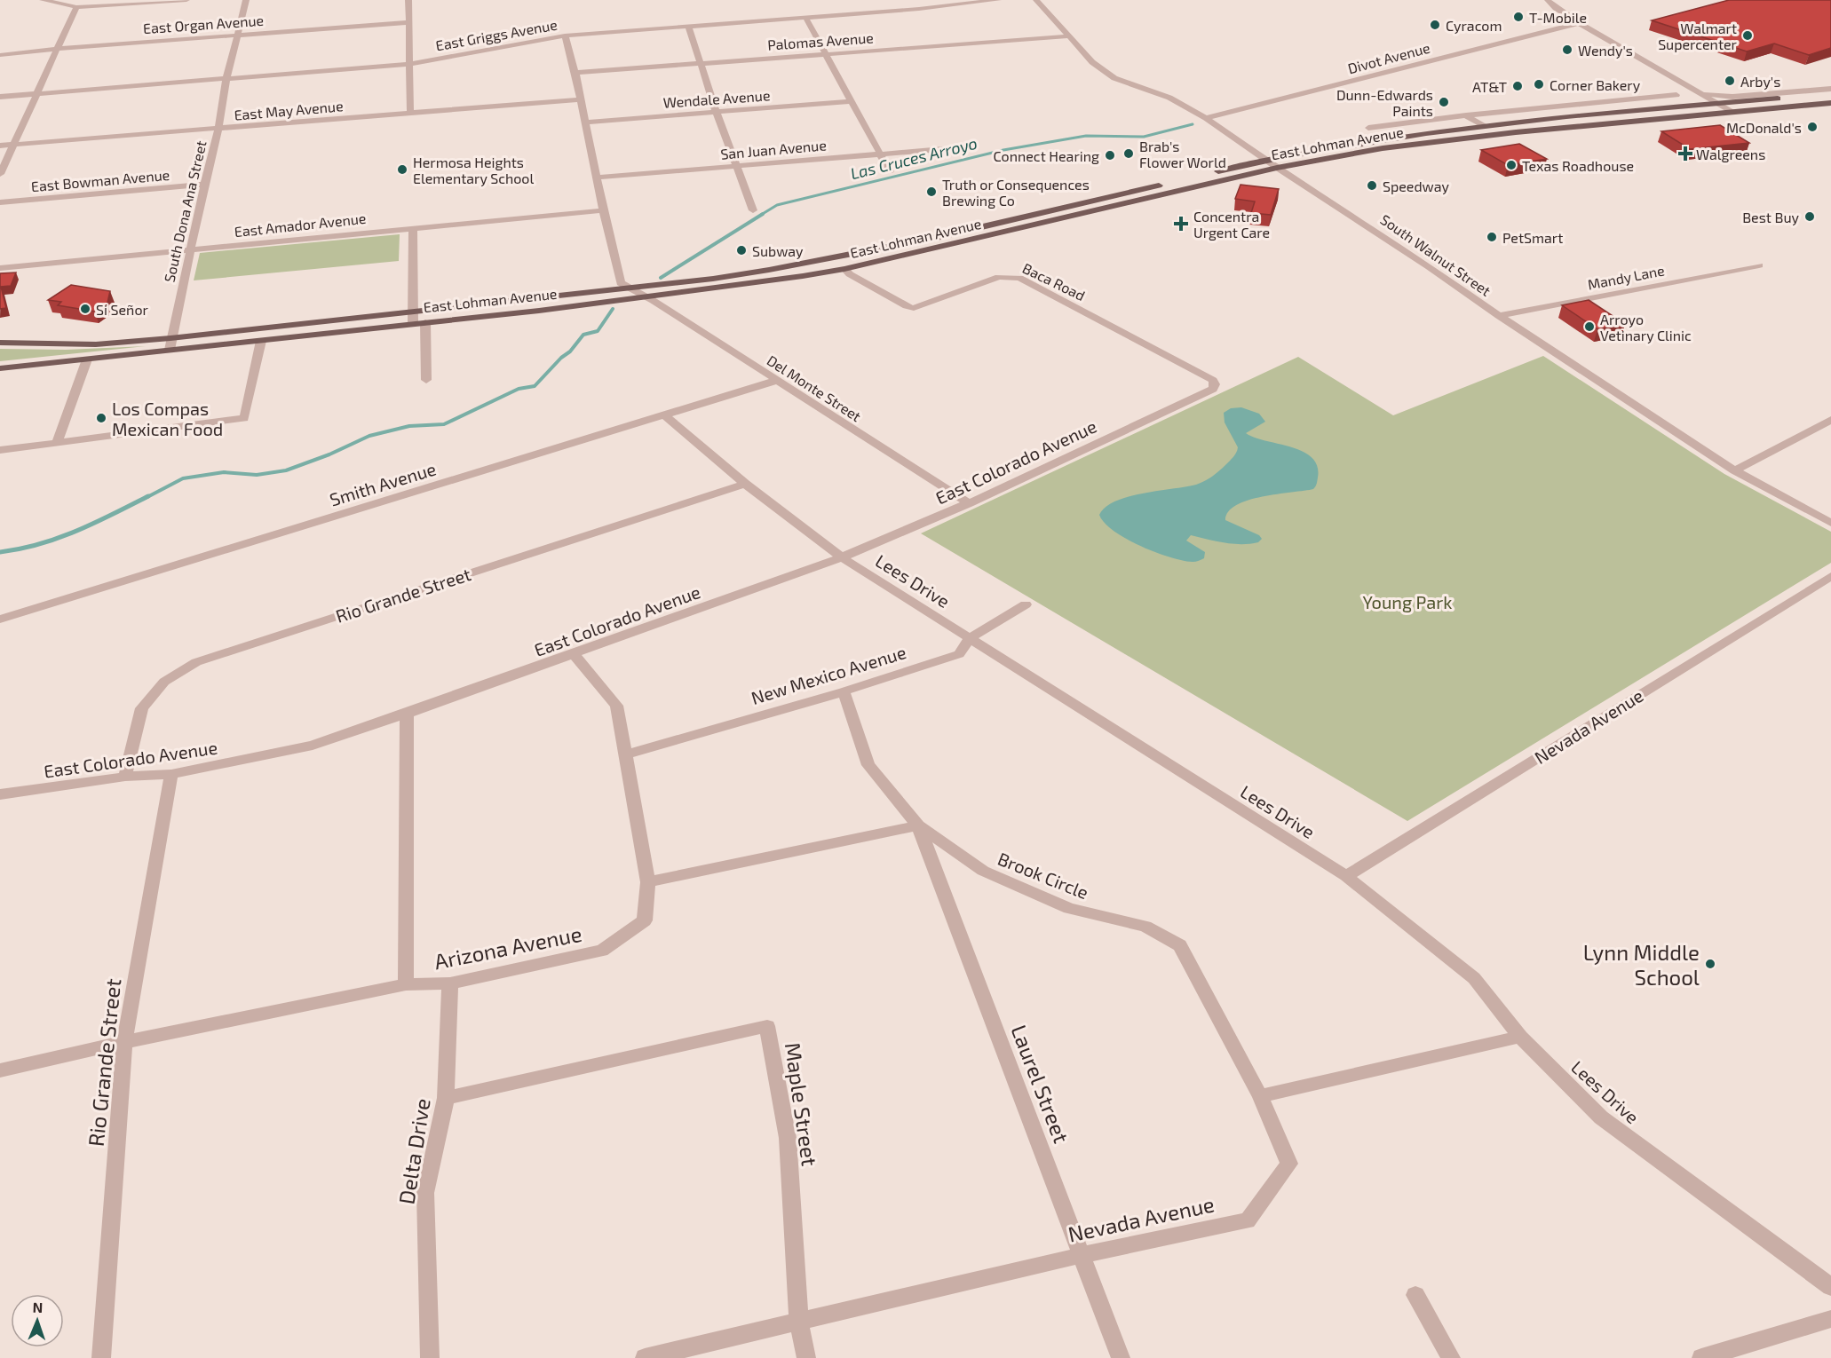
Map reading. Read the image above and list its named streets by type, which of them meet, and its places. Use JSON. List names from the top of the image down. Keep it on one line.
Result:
{"streets":{"main road":["East Lohman Avenue"],"street":["East Organ Avenue","East Griggs Avenue","Palomas Avenue","Divot Avenue","Wendale Avenue","East May Avenue","San Juan Avenue","East Bowman Avenue","South Dona Ana Street","East Amador Avenue","South Walnut Street","Mandy Lane","Baca Road","Del Monte Street","East Colorado Avenue","Smith Avenue","Lees Drive","Rio Grande Street","New Mexico Avenue","Nevada Avenue","Brook Circle","Arizona Avenue","Laurel Street","Maple Street","Delta Drive"]},"crossings":[["East Organ Avenue","South Dona Ana Street"],["East Griggs Avenue","South Dona Ana Street"],["Palomas Avenue","South Walnut Street"],["Divot Avenue","South Walnut Street"],["East May Avenue","South Dona Ana Street"],["East Lohman Avenue","South Dona Ana Street"],["East Lohman Avenue","South Walnut Street"],["East Lohman Avenue","Baca Road"],["East Lohman Avenue","Del Monte Street"],["East Bowman Avenue","South Dona Ana Street"],["South Dona Ana Street","East Amador Avenue"],["South Walnut Street","Mandy Lane"],["Baca Road","East Colorado Avenue"],["Del Monte Street","East Colorado Avenue"],["Del Monte Street","Smith Avenue"],["East Colorado Avenue","Lees Drive"],["East Colorado Avenue","Rio Grande Street"],["Smith Avenue","Lees Drive"],["Lees Drive","Rio Grande Street"],["Lees Drive","New Mexico Avenue"],["Lees Drive","Nevada Avenue"],["Rio Grande Street","Arizona Avenue"],["New Mexico Avenue","Brook Circle"],["Nevada Avenue","Brook Circle"],["Nevada Avenue","Laurel Street"],["Nevada Avenue","Maple Street"],["Brook Circle","Laurel Street"],["Arizona Avenue","Delta Drive"],["Maple Street","Delta Drive"]],"water":["Las Cruces Arroyo"],"parks":["Young Park"],"places":{"other":["T-Mobile","Cyracom","Walmart Supercenter","Wendy's","Arby's","Corner Bakery","AT&T","Dunn-Edwards Paints","McDonald's","Brab's Flower World","Connect Hearing","Texas Roadhouse","Hermosa Heights Elementary School","Speedway","Truth or Consequences Brewing Co","Best Buy","PetSmart","Subway","Si Señor","Arroyo Vetinary Clinic","Los Compas Mexican Food","Lynn Middle School"],"health":["Walgreens","Concentra Urgent Care"]},"north":"top"}
